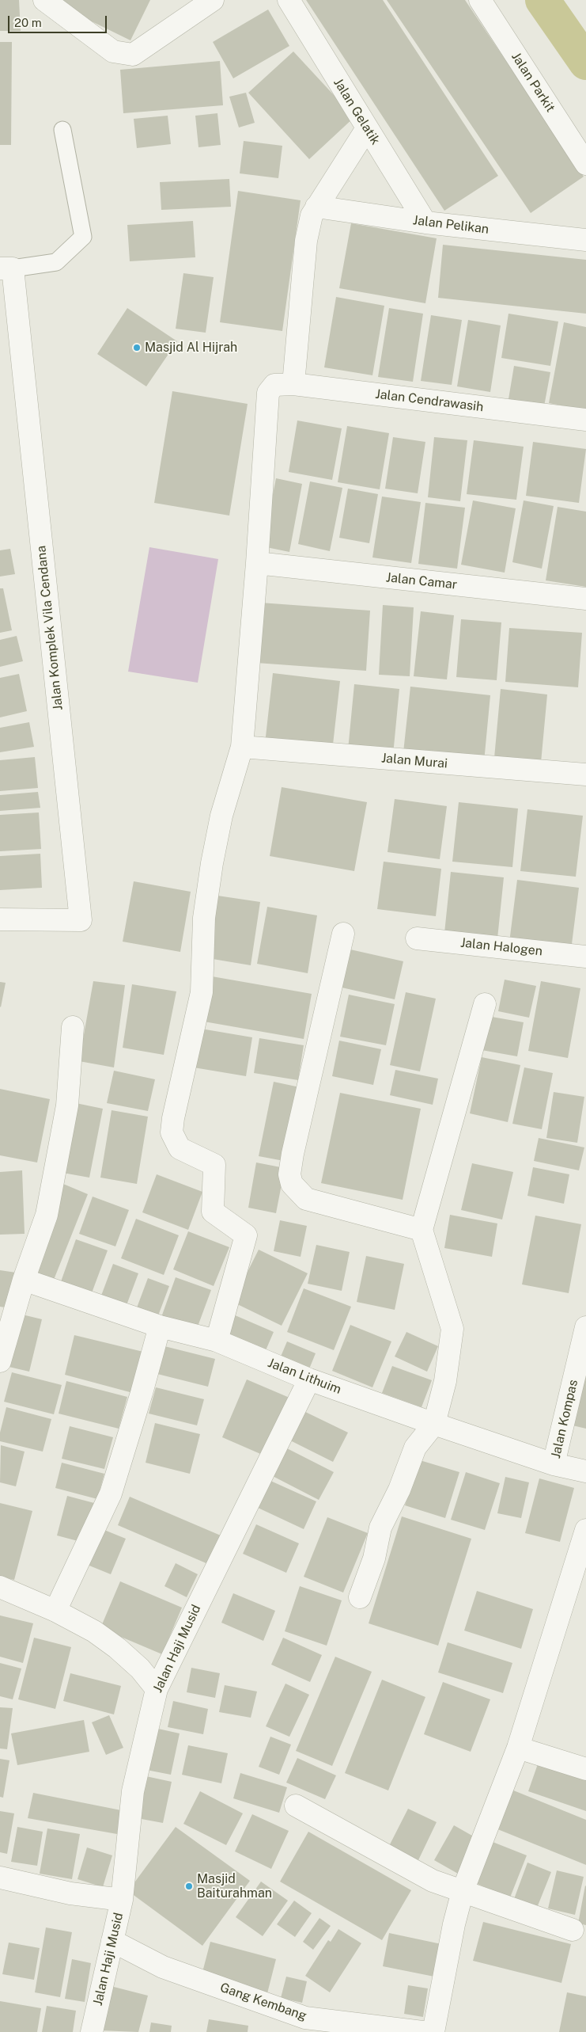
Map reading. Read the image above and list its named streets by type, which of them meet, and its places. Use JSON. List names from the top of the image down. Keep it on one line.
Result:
{"streets":{"street":["Jalan Parkit","Jalan Gelatik","Jalan Pelikan","Jalan Cendrawasih","Jalan Camar","Jalan Komplek Vila Cendana","Jalan Murai","Jalan Halogen","Jalan Lithuim","Jalan Kompas","Jalan Haji Musid","Gang Kembang"]},"crossings":[["Jalan Gelatik","Jalan Pelikan"],["Jalan Cendrawasih","Jalan Camar"],["Jalan Lithuim","Jalan Kompas"],["Jalan Lithuim","Jalan Haji Musid"],["Jalan Haji Musid","Gang Kembang"]],"places":["Masjid Al Hijrah","Masjid Baiturahman"],"scale_bar":"20 m"}
